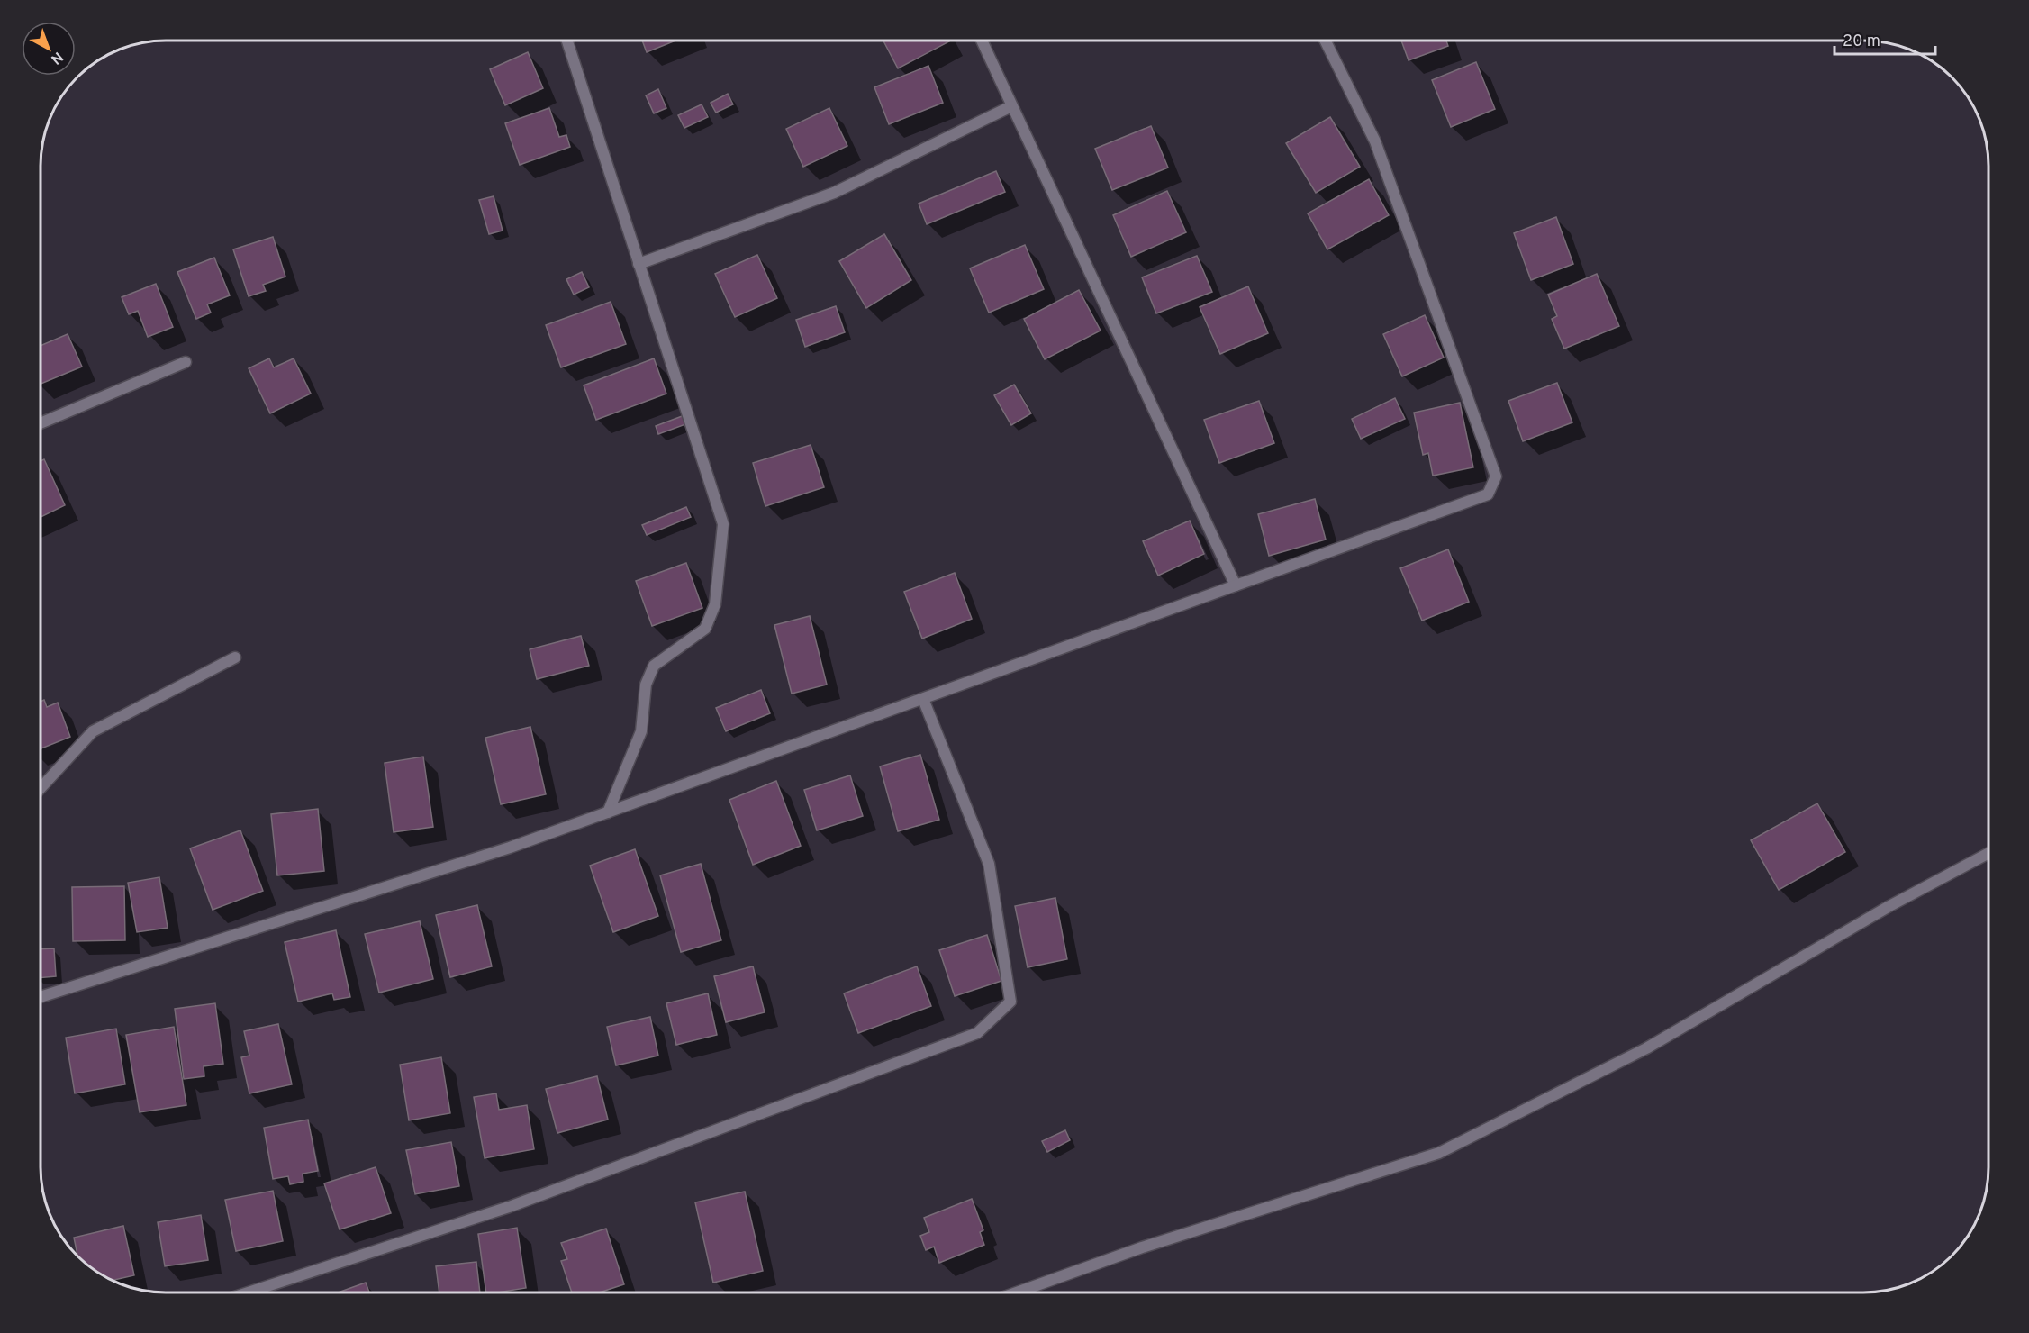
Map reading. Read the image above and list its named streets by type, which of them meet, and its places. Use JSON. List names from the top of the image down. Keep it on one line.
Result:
{"scale_bar":"20 m","north":"bottom right"}
